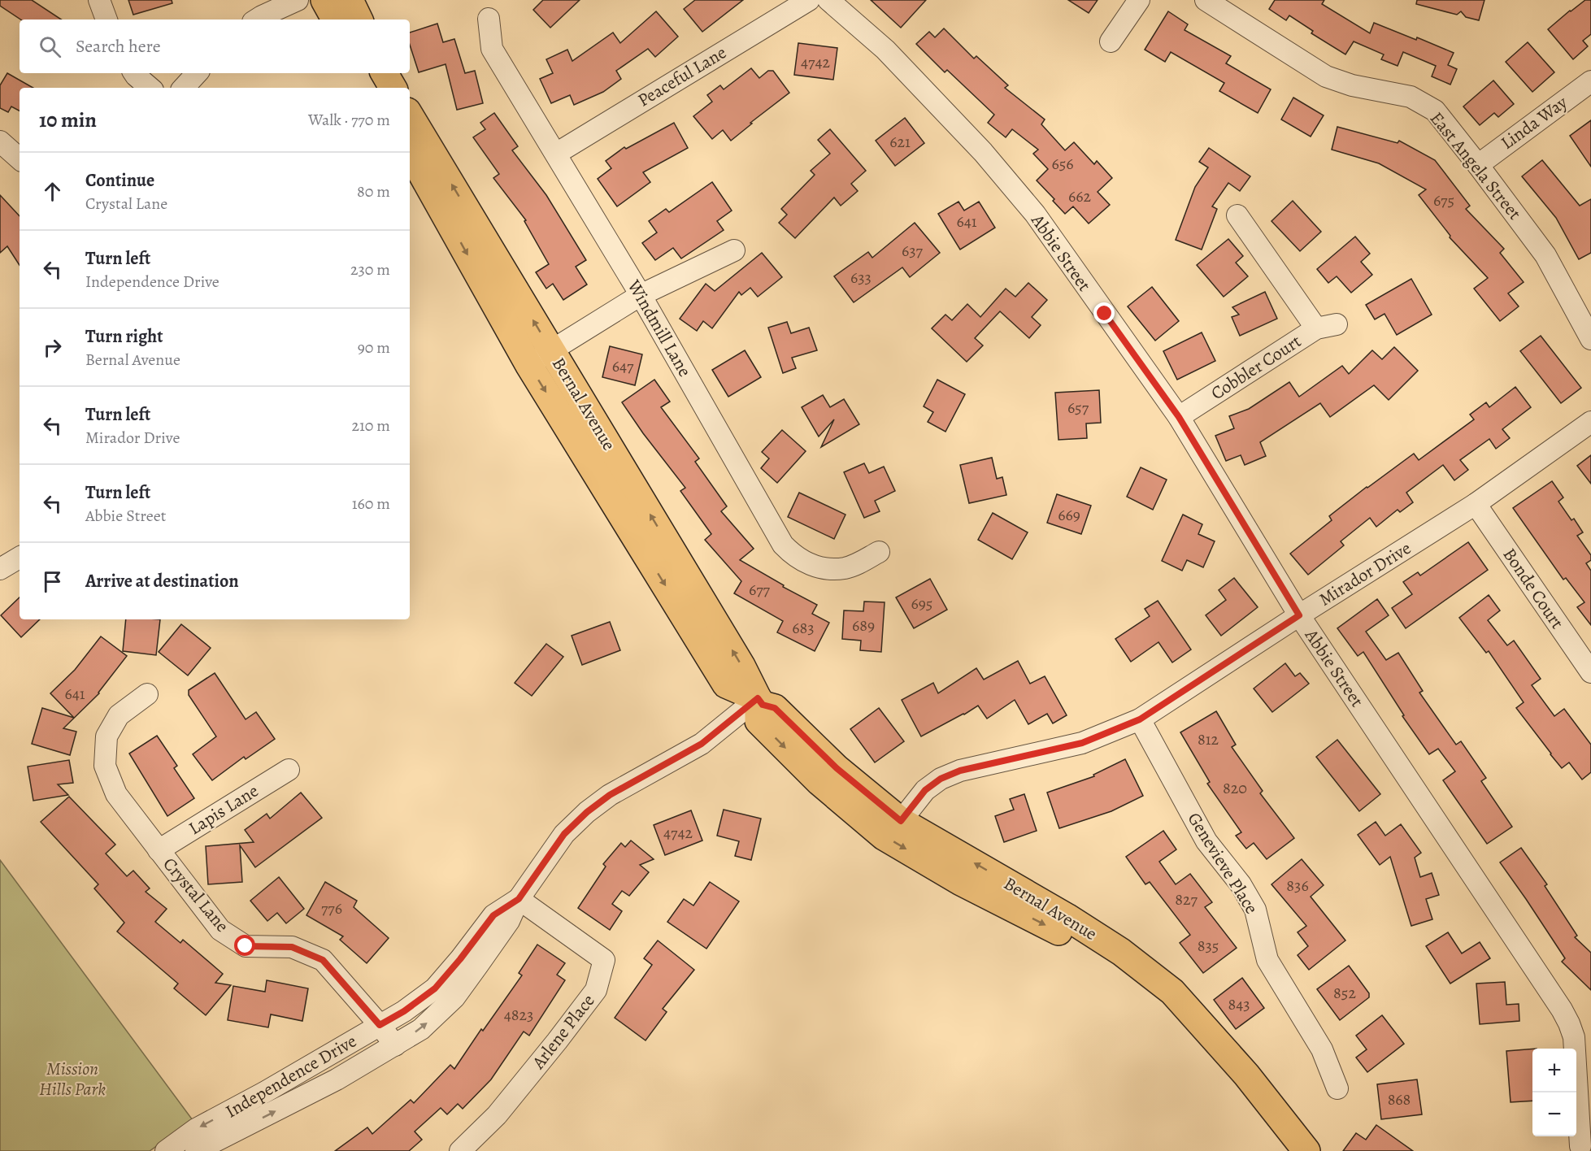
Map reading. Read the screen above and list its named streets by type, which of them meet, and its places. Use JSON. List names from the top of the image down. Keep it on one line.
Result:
{"streets":{"main road":["Bernal Avenue"],"street":["Peaceful Lane","Linda Way","East Angela Street","Abbie Street","Windmill Lane","Cobbler Court","Mirador Drive","Bonde Court","Lapis Lane","Genevieve Place","Crystal Lane","Arlene Place","Independence Drive"]},"crossings":[["Peaceful Lane","Windmill Lane"],["Linda Way","East Angela Street"],["Abbie Street","Cobbler Court"],["Abbie Street","Mirador Drive"],["Bernal Avenue","Mirador Drive"],["Bernal Avenue","Independence Drive"],["Mirador Drive","Bonde Court"],["Mirador Drive","Genevieve Place"],["Lapis Lane","Crystal Lane"],["Crystal Lane","Independence Drive"],["Arlene Place","Independence Drive"]],"parks":["Mission Hills Park"],"house_numbers":["4742","621","656","662","675","641","637","633","647","657","669","677","695","689","683","641","812","820","4742","836","827","776","835","852","843","4823","868"],"page":{"search":"Search here","heading":["10 min","Walk · 770 m"],"list":[["Continue","Crystal Lane","80 m"],["Turn left","Independence Drive","230 m"],["Turn right","Bernal Avenue","90 m"],["Turn left","Mirador Drive","210 m"],["Turn left","Abbie Street","160 m"],"Arrive at destination"],"map_buttons":["+","−"]}}
